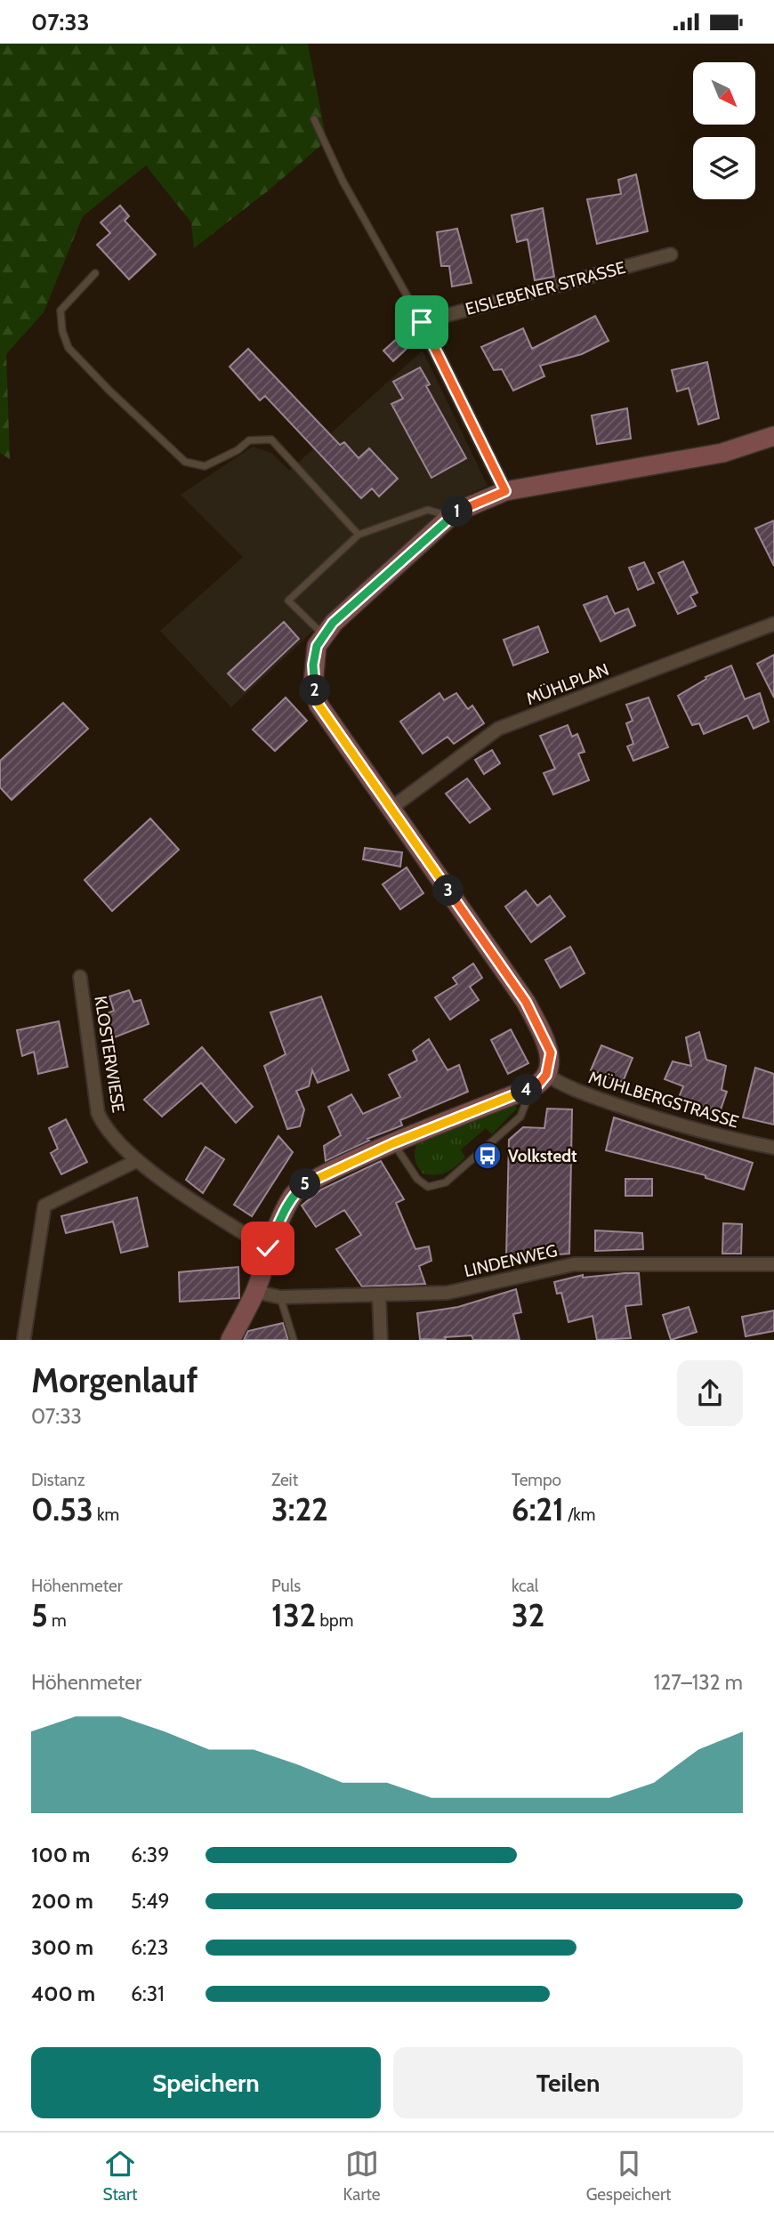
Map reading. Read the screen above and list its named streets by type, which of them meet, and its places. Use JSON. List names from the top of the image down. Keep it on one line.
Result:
{"streets":{"street":["EISLEBENER STRASSE","MÜHLPLAN","KLOSTERWIESE","MÜHLBERGSTRASSE","LINDENWEG"]},"places":{"bus stop":["Volkstedt"]},"north":"bottom right","page":{"status":"07:33","pins":["1","2","3","4","5"],"heading":["Morgenlauf","07:33"],"stats":[["Distanz","0.53 km"],["Zeit","3:22"],["Tempo","6:21 /km"],["Höhenmeter","5 m"],["Puls","132 bpm"],["kcal","32"]],"chart":["Höhenmeter","127–132 m"],"list":[{"name":"100 m","note":"6:39"},{"name":"200 m","note":"5:49"},{"name":"300 m","note":"6:23"},{"name":"400 m","note":"6:31"}],"buttons":["Speichern","Teilen"],"tabs":["Start","Karte","Gespeichert"]}}
